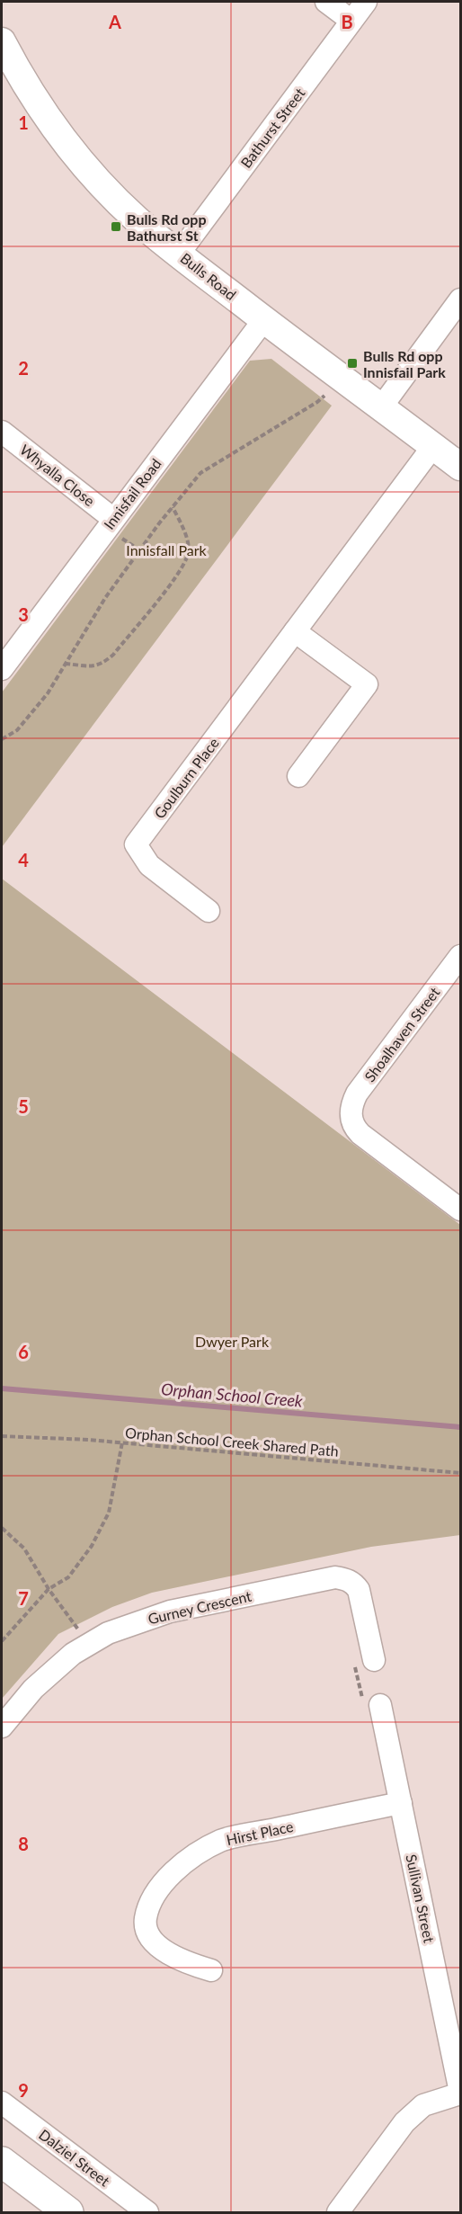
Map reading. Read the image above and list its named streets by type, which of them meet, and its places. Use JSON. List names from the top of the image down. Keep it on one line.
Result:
{"streets":{"street":["Bathurst Street","Bulls Road","Whyalla Close","Innisfail Road","Goulburn Place","Shoalhaven Street","Gurney Crescent","Hirst Place","Sullivan Street","Dalziel Street"],"path":["Orphan School Creek Shared Path"]},"crossings":[["Bathurst Street","Bulls Road"],["Bulls Road","Innisfail Road"],["Bulls Road","Goulburn Place"],["Whyalla Close","Innisfail Road"],["Hirst Place","Sullivan Street"]],"water":["Orphan School Creek"],"parks":["Innisfall Park","Dwyer Park"],"places":{"transit":["Bulls Rd opp Bathurst St","Bulls Rd opp Innisfail Park"]},"grid":{"columns":["A","B"],"rows":["1","2","3","4","5","6","7","8","9"]}}
